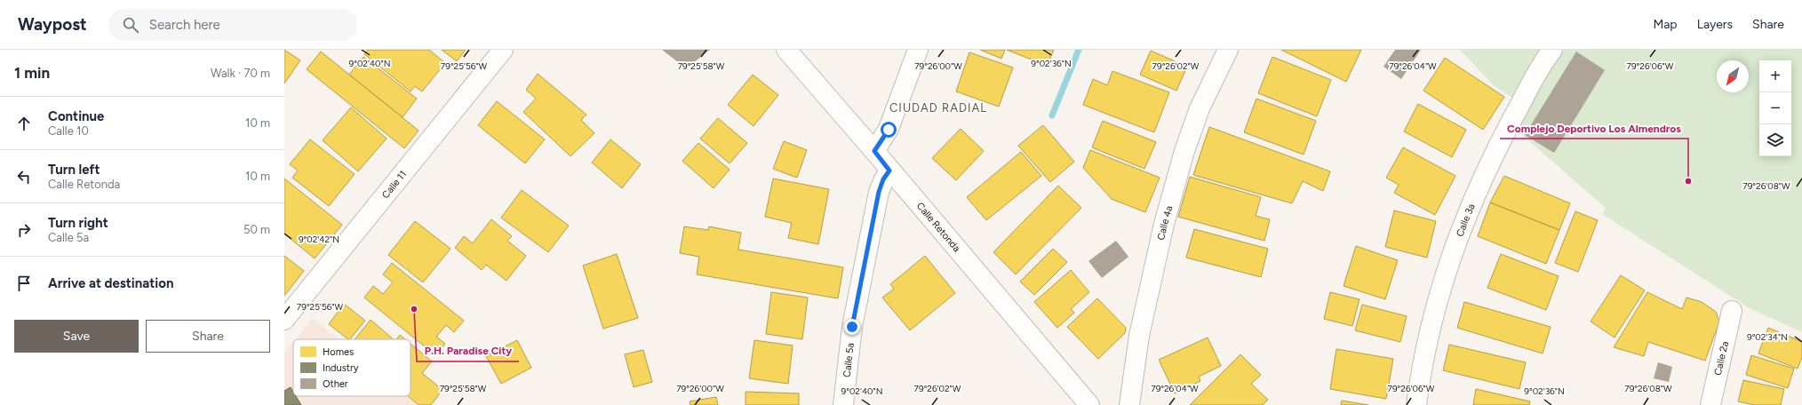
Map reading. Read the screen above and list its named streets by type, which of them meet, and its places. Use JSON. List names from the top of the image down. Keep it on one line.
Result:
{"streets":{"street":["Calle 11","Calle 3a","Calle 4a","Calle Retonda","Calle 2a","Calle 5a"]},"crossings":[["Calle Retonda","Calle 5a"]],"districts":["CIUDAD RADIAL"],"places":["Complejo Deportivo Los Almendros","P.H. Paradise City"],"legend":["Homes","Industry","Other"],"north":"bottom left","page":{"header":"Waypost","search":"Search here","nav":["Map","Layers","Share"],"heading":["1 min","Walk · 70 m"],"map_buttons":["+","−"],"list":[["Continue","Calle 10","10 m"],["Turn left","Calle Retonda","10 m"],["Turn right","Calle 5a","50 m"],"Arrive at destination"],"buttons":["Save","Share"]},"coordinates":["9°02'40\"N","9°02'36\"N","79°25'56\"W","79°25'58\"W","79°26'00\"W","79°26'02\"W","79°26'04\"W","79°26'06\"W","79°26'08\"W","9°02'42\"N","9°02'34\"N"]}
